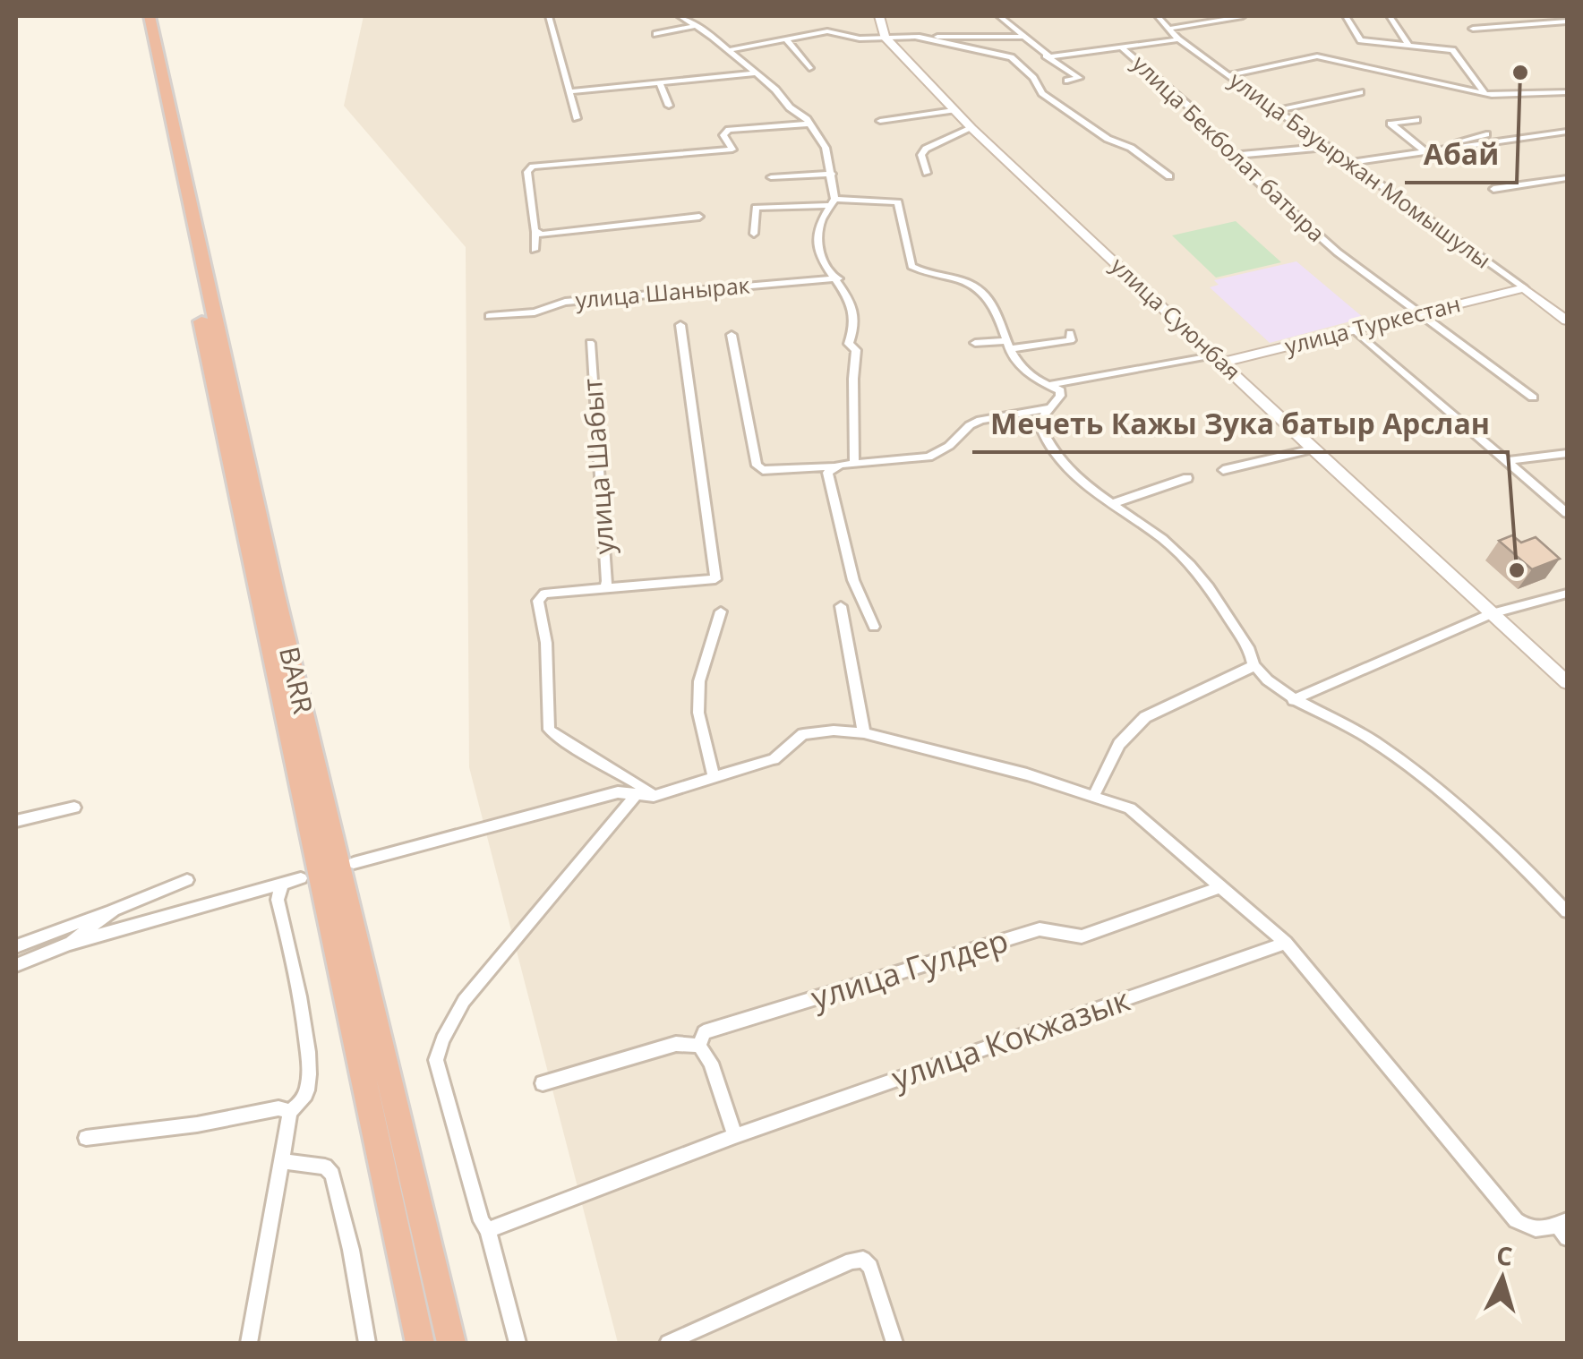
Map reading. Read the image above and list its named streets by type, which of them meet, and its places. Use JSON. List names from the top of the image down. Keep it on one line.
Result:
{"streets":{"highway":["BARR"],"main road":["улица Бауыржан Момышулы","улица Суюнбая","улица Туркестан"],"street":["улица Бекболат батыра","улица Шанырак","улица Шабыт","улица Гулдер","улица Кокжазык"]},"crossings":[["улица Бекболат батыра","улица Туркестан"],["улица Бауыржан Момышулы","улица Туркестан"],["улица Суюнбая","улица Туркестан"]],"places":["Абай","Мечеть Кажы Зука батыр Арслан"],"north":"top"}
